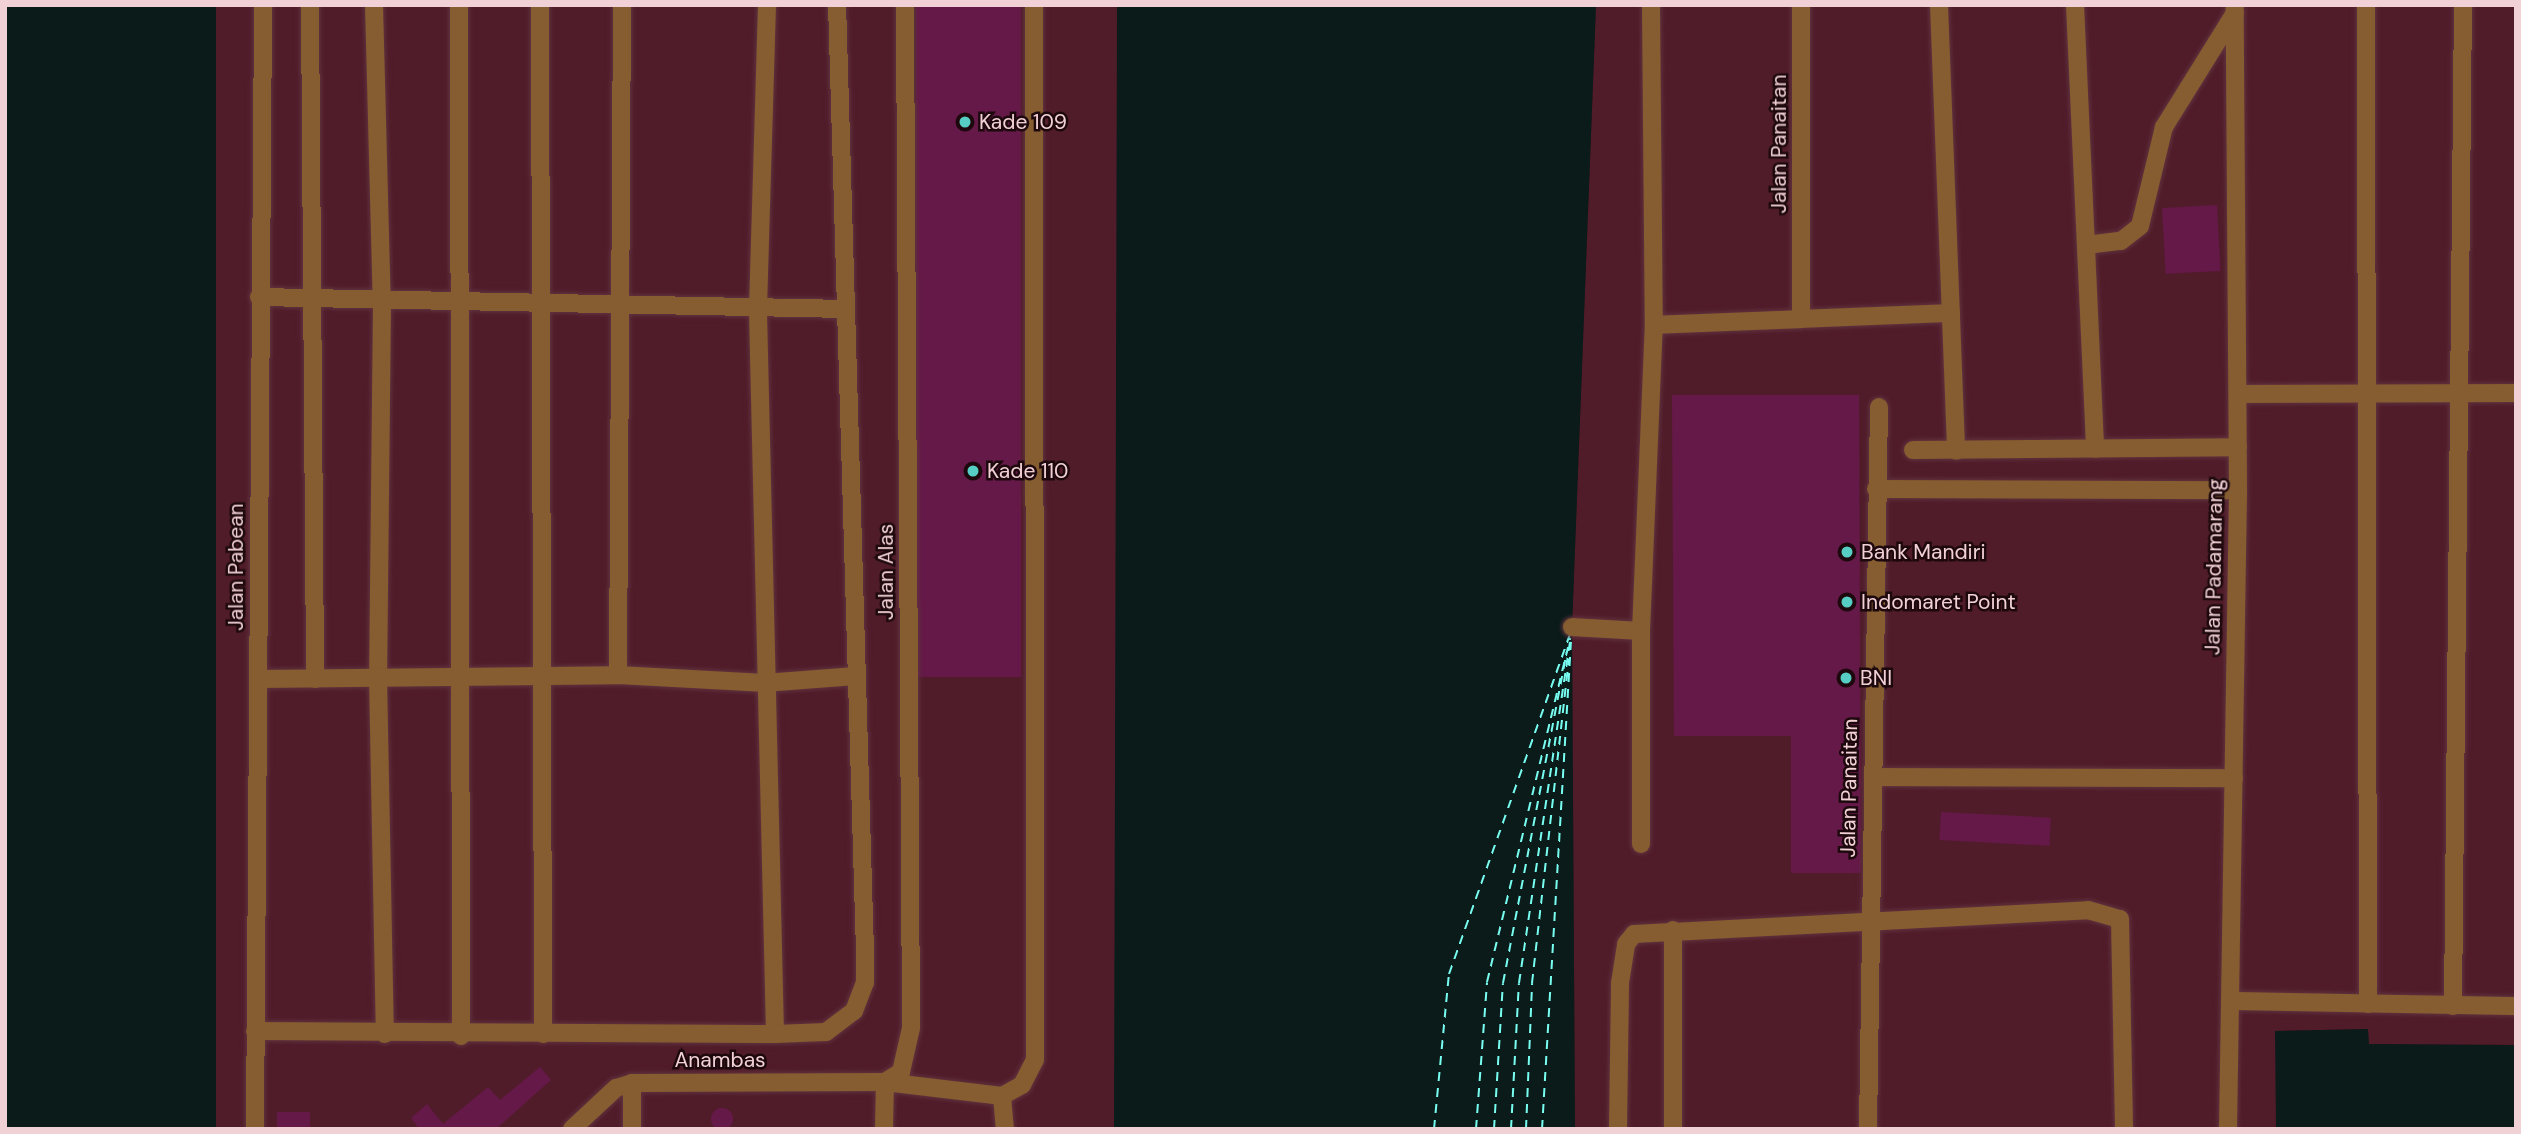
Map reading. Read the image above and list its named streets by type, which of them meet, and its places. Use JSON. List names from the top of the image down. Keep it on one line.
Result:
{"streets":{"lane":["Jalan Panaitan","Jalan Pabean","Jalan Padamarang","Jalan Alas","Anambas"]},"crossings":[["Jalan Alas","Anambas"]],"places":["Kade 109","Kade 110","Bank Mandiri","Indomaret Point","BNI"]}
